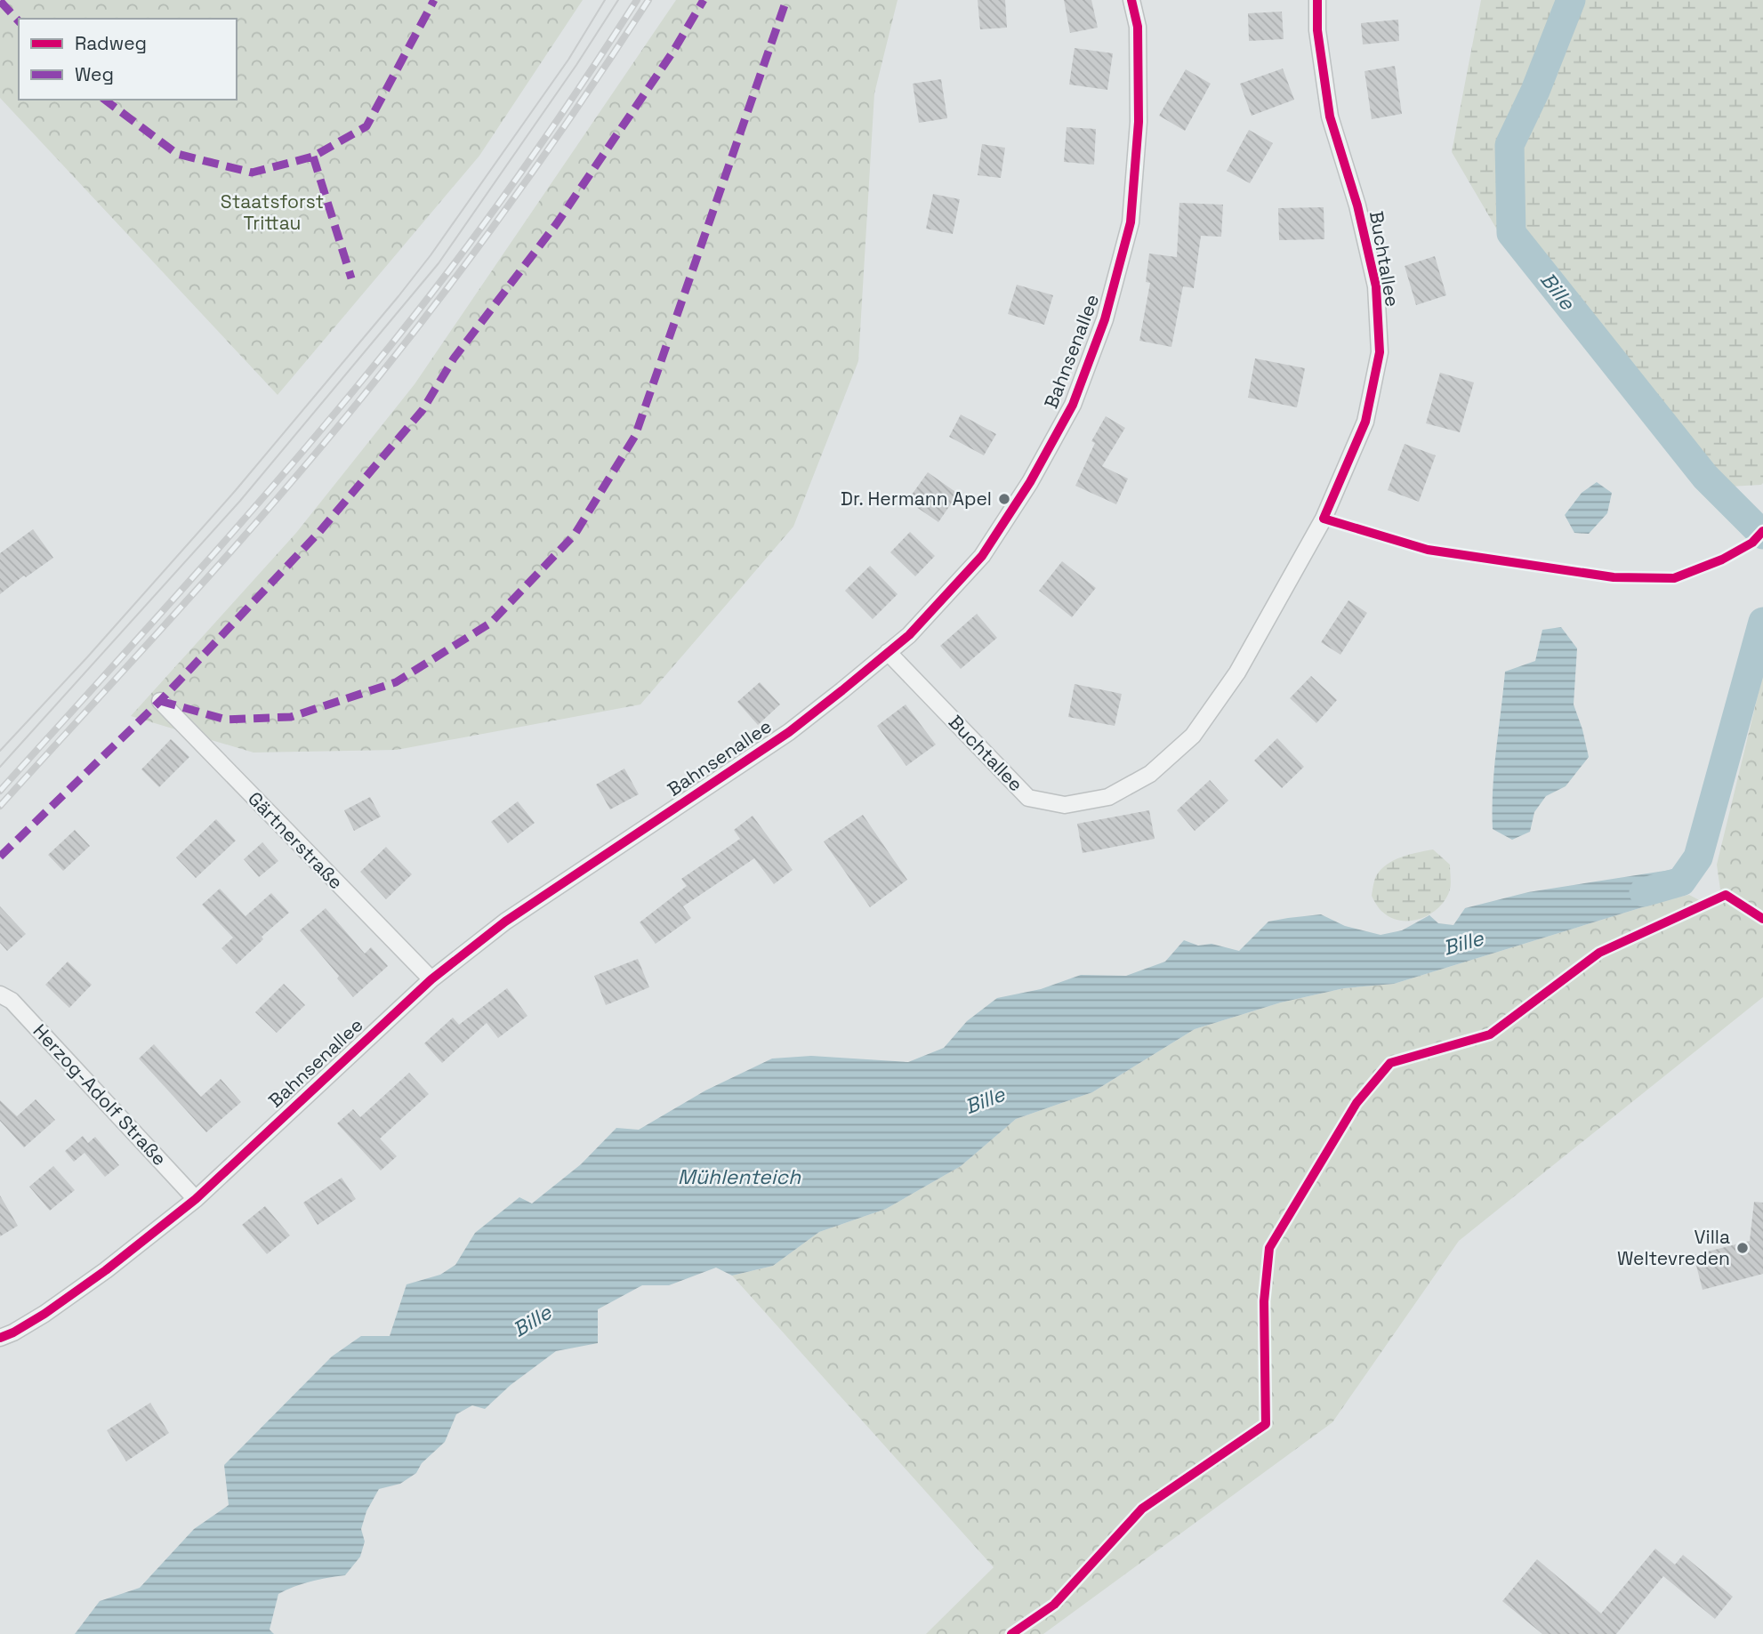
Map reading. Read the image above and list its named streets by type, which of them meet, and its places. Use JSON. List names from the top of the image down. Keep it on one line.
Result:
{"streets":{"street":["Buchtallee","Bahnsenallee","Gärtnerstraße","Herzog-Adolf Straße"]},"crossings":[["Buchtallee","Bahnsenallee"],["Bahnsenallee","Gärtnerstraße"],["Bahnsenallee","Herzog-Adolf Straße"]],"water":["Bille","Mühlenteich"],"parks":["Staatsforst Trittau"],"places":["Dr. Hermann Apel","Villa Weltevreden"],"legend":["Radweg","Weg"]}
